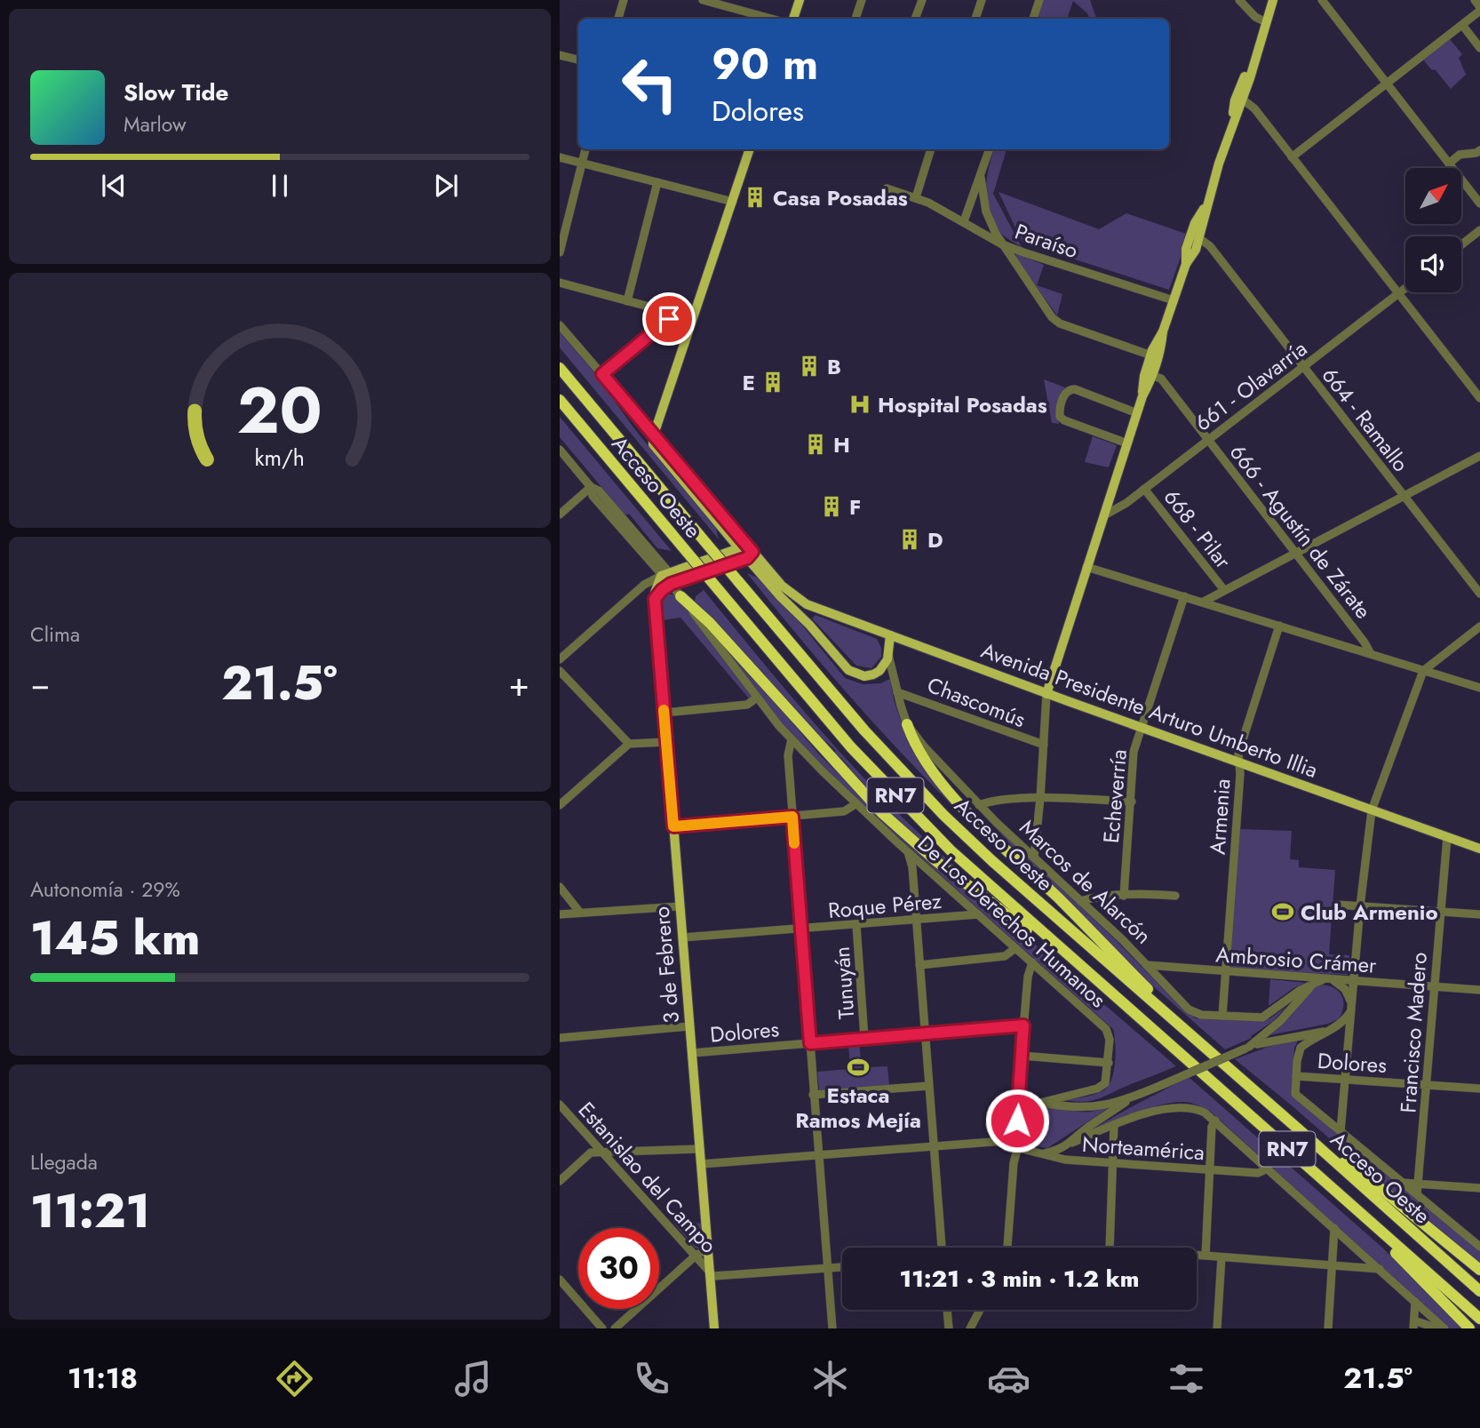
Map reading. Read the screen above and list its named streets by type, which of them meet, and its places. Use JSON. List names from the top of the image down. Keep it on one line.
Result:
{"streets":{"highway":["Acceso Oeste","RN7"],"main road":["Avenida Presidente Arturo Umberto Illia","Marcos de Alarcón","3 de Febrero"],"street":["Paraíso","661 - Olavarría","664 - Ramallo","668 - Pilar","666 - Agustín de Zárate","Chascomús","Echeverría","Armenia","Roque Pérez","De Los Derechos Humanos","Ambrosio Crámer","Tunuyán","Dolores","Francisco Madero","Norteamérica","Estanislao del Campo"]},"crossings":[["661 - Olavarría","664 - Ramallo"],["661 - Olavarría","668 - Pilar"],["661 - Olavarría","666 - Agustín de Zárate"],["Chascomús","Marcos de Alarcón"],["Avenida Presidente Arturo Umberto Illia","Echeverría"],["Avenida Presidente Arturo Umberto Illia","Armenia"],["Avenida Presidente Arturo Umberto Illia","Marcos de Alarcón"],["Avenida Presidente Arturo Umberto Illia","Francisco Madero"],["Armenia","Marcos de Alarcón"],["Armenia","Ambrosio Crámer"],["Marcos de Alarcón","Ambrosio Crámer"],["Roque Pérez","De Los Derechos Humanos"],["Roque Pérez","3 de Febrero"],["Roque Pérez","Tunuyán"],["De Los Derechos Humanos","3 de Febrero"],["Ambrosio Crámer","Francisco Madero"],["3 de Febrero","Dolores"],["3 de Febrero","Norteamérica"],["3 de Febrero","Estanislao del Campo"],["Tunuyán","Dolores"],["Dolores","Francisco Madero"]],"places":{"building":["Casa Posadas","B","E","H","F","D"],"hospital":["Hospital Posadas"],"sports":["Club Armenio","Estaca Ramos Mejía"]},"north":"top right","page":{"turn":["90 m","Dolores"],"song":["Slow Tide","Marlow"],"tile":["Clima",["Autonomía · 29%","145 km"],["Llegada","11:21"]],"heat":["−","21.5°","+"],"limit":"30","trip":"11:21 · 3 min · 1.2 km","tabs":["11:18","21.5°"],"gauge":["20","km/h"]}}
